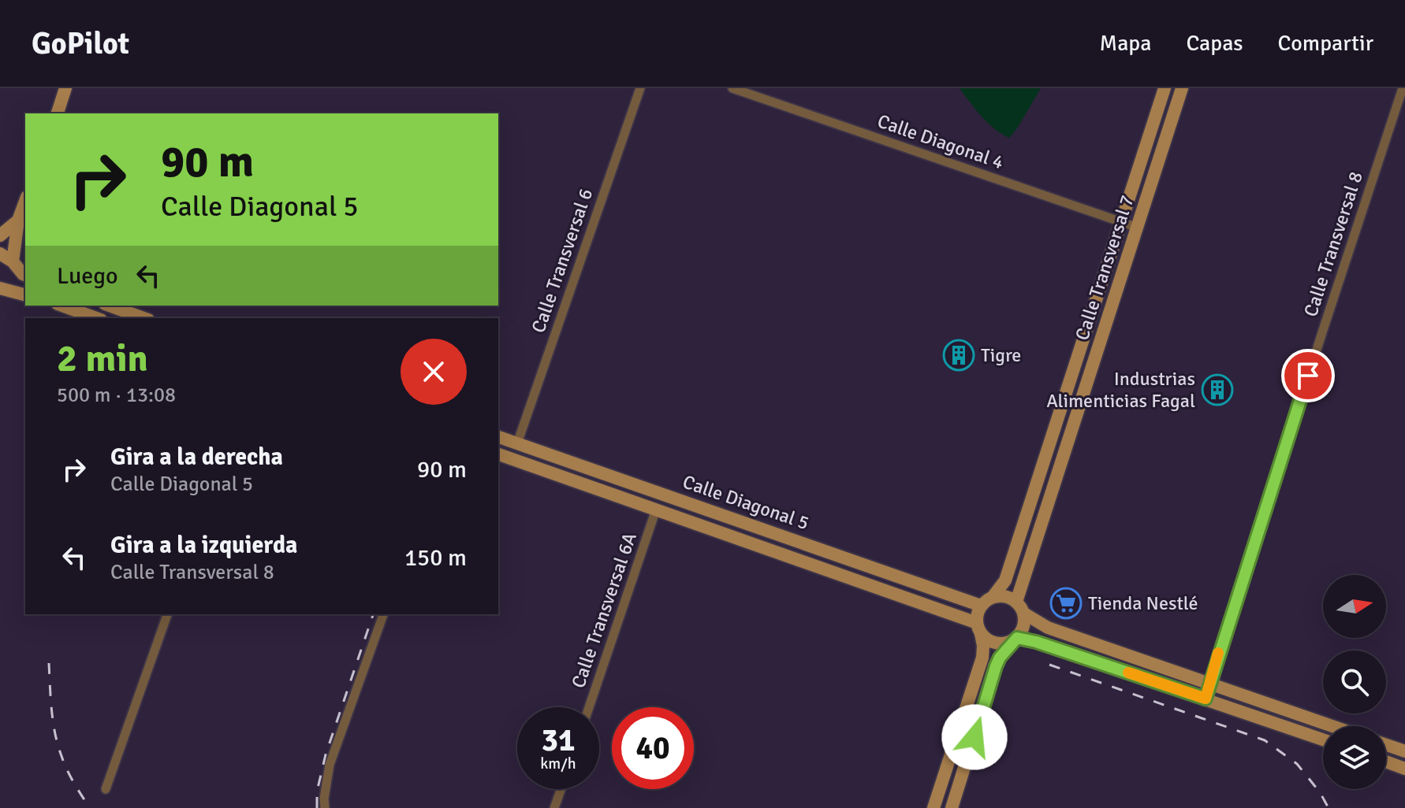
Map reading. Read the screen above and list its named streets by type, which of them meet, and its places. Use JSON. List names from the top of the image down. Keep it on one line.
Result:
{"streets":{"main road":["Calle Transversal 7","Calle Diagonal 5"],"street":["Calle Diagonal 4","Calle Transversal 8","Calle Transversal 6","Calle Transversal 6A"]},"crossings":[["Calle Diagonal 4","Calle Transversal 7"],["Calle Transversal 6","Calle Diagonal 5"],["Calle Transversal 7","Calle Diagonal 5"],["Calle Diagonal 5","Calle Transversal 6A"]],"places":{"building":["Tigre","Industrias Alimenticias Fagal"],"supermarket":["Tienda Nestlé"]},"north":"right","page":{"header":"GoPilot","nav":["Mapa","Capas","Compartir"],"turn":["90 m","Calle Diagonal 5"],"then":"Luego","heading":["2 min","500 m · 13:08"],"list":[{"name":"Gira a la derecha","note":"Calle Diagonal 5","value":"90 m"},{"name":"Gira a la izquierda","note":"Calle Transversal 8","value":"150 m"}],"speed":"31 km/h","limit":"40"}}
